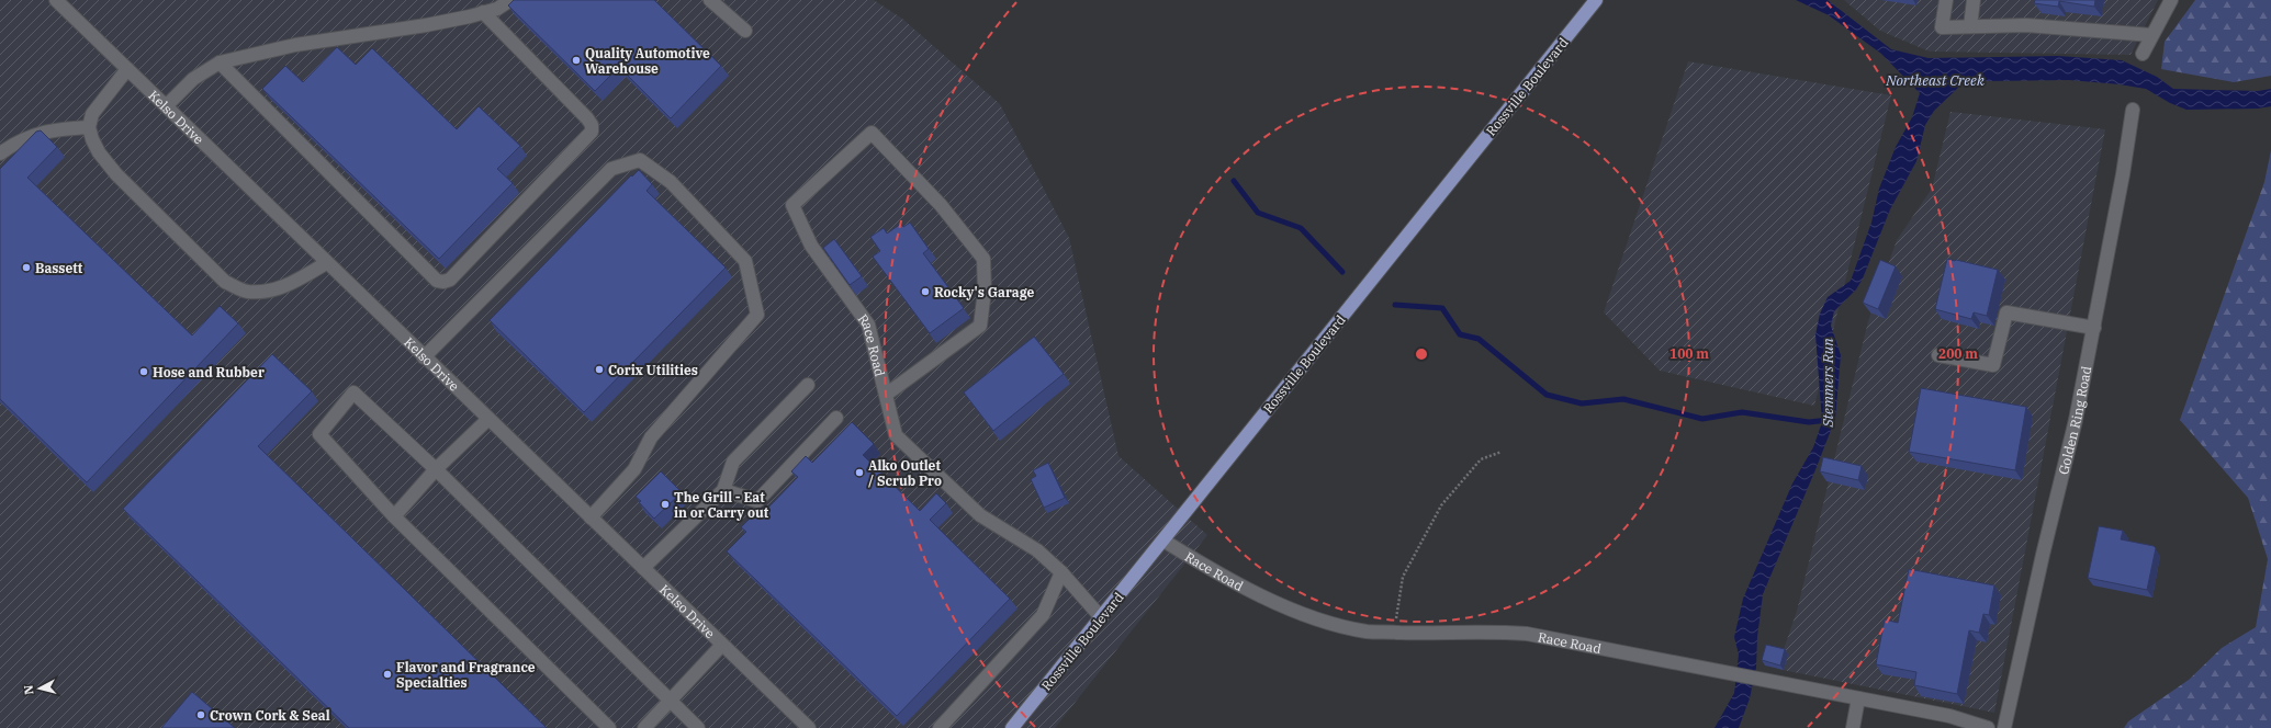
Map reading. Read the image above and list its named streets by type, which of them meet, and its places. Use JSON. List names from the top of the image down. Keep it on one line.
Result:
{"streets":{"main road":["Rossville Boulevard"],"street":["Kelso Drive","Race Road","Golden Ring Road"]},"crossings":[["Rossville Boulevard","Race Road"]],"water":["Northeast Creek","Stemmers Run"],"places":["Quality Automotive Warehouse","Bassett","Rocky's Garage","Corix Utilities","Hose and Rubber","Alko Outlet / Scrub Pro","The Grill - Eat in or Carry out","Flavor and Fragrance Specialties","Crown Cork & Seal"],"north":"left","rings":["100 m","200 m"]}
